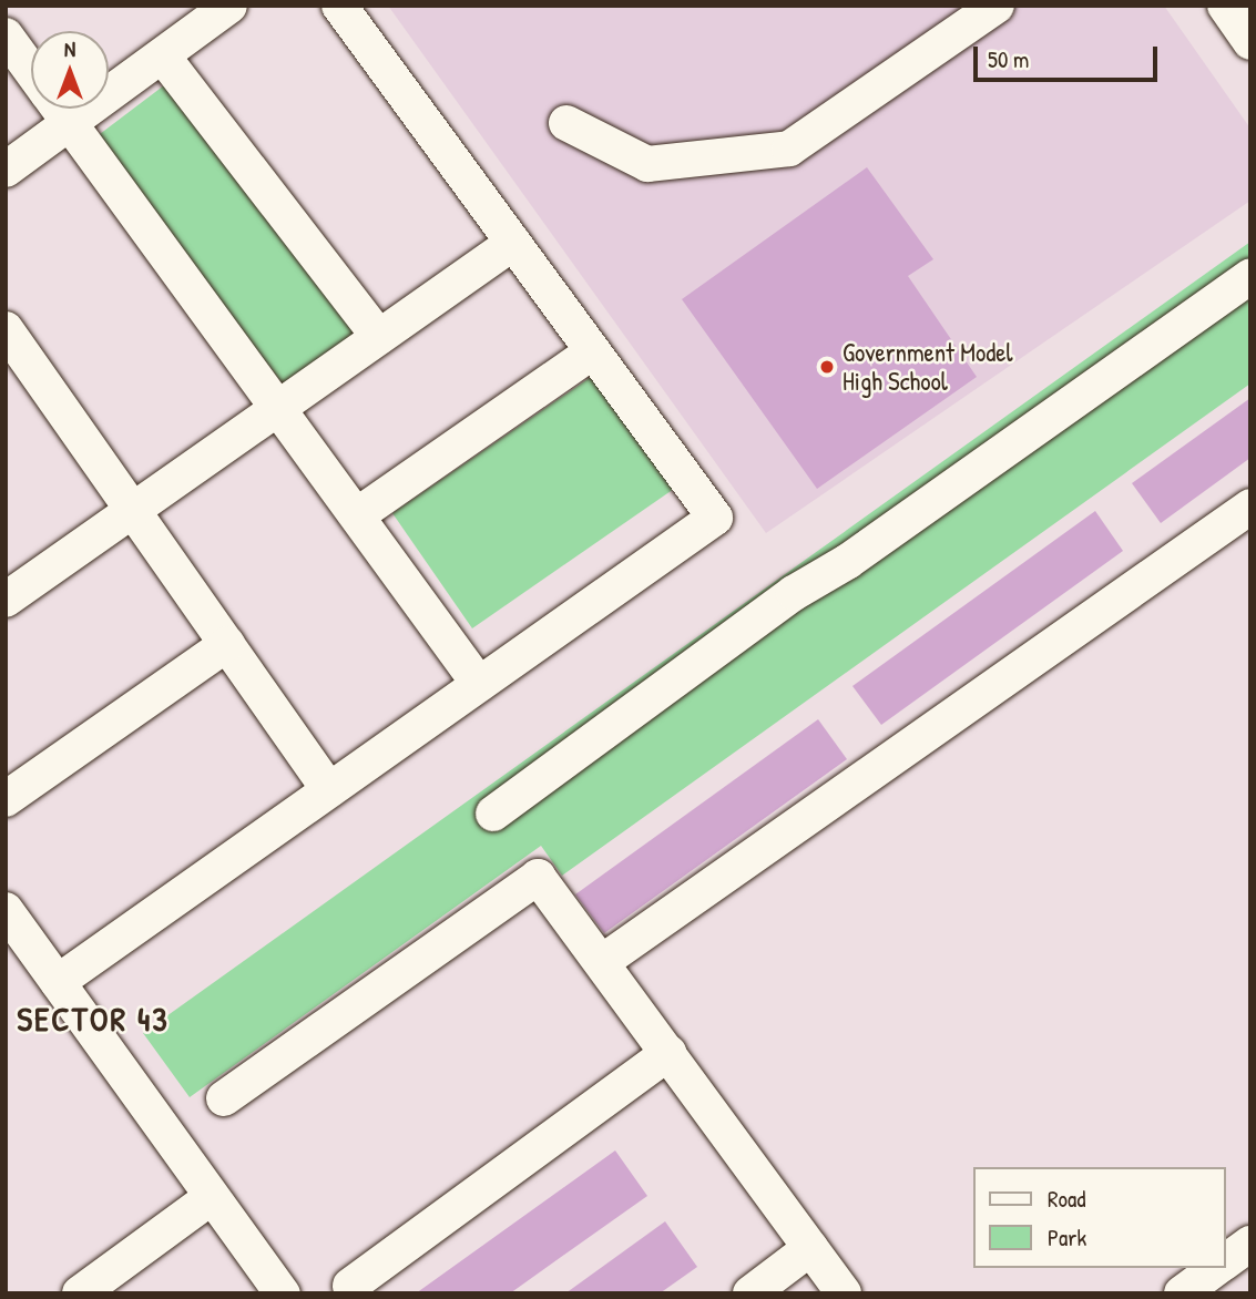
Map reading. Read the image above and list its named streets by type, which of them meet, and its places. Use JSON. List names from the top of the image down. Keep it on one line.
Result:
{"districts":["SECTOR 43"],"places":["Government Model High School"],"legend":["Road","Park"],"scale_bar":"50 m","north":"top"}
